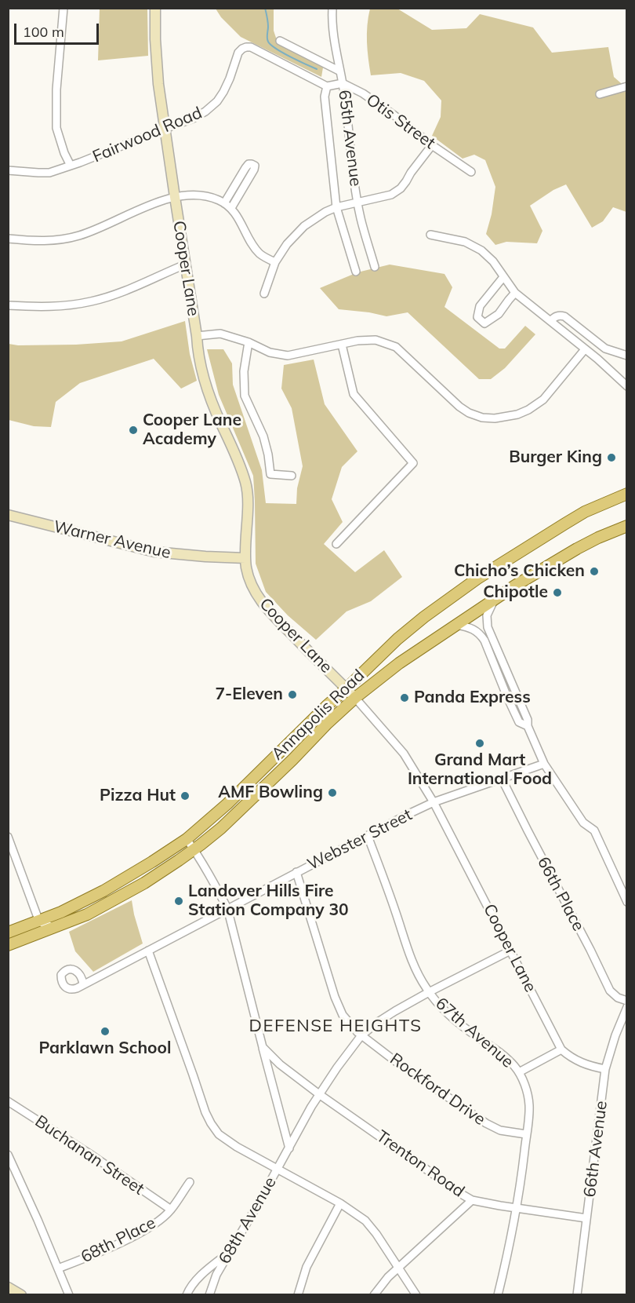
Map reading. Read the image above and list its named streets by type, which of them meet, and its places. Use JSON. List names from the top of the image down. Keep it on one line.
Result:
{"streets":{"main road":["Annapolis Road"],"street":["Otis Street","Fairwood Road","65th Avenue","Cooper Lane","Warner Avenue","Webster Street","66th Place","67th Avenue","Rockford Drive","66th Avenue","Buchanan Street","Trenton Road","68th Avenue","68th Place"]},"crossings":[["Otis Street","65th Avenue"],["Fairwood Road","65th Avenue"],["Fairwood Road","Cooper Lane"],["Cooper Lane","Warner Avenue"],["Cooper Lane","Annapolis Road"],["Cooper Lane","Webster Street"],["Cooper Lane","66th Avenue"],["Cooper Lane","68th Avenue"],["Webster Street","66th Place"],["Webster Street","67th Avenue"],["Webster Street","Rockford Drive"],["67th Avenue","Rockford Drive"],["67th Avenue","Trenton Road"],["67th Avenue","68th Avenue"],["Rockford Drive","68th Avenue"],["66th Avenue","Trenton Road"],["Buchanan Street","68th Place"],["Trenton Road","68th Avenue"]],"districts":["DEFENSE HEIGHTS"],"places":["Cooper Lane Academy","Burger King","Chicho’s Chicken","Chipotle","7-Eleven","Panda Express","Grand Mart International Food","AMF Bowling","Pizza Hut","Landover Hills Fire Station Company 30","Parklawn School"],"scale_bar":"100 m"}
